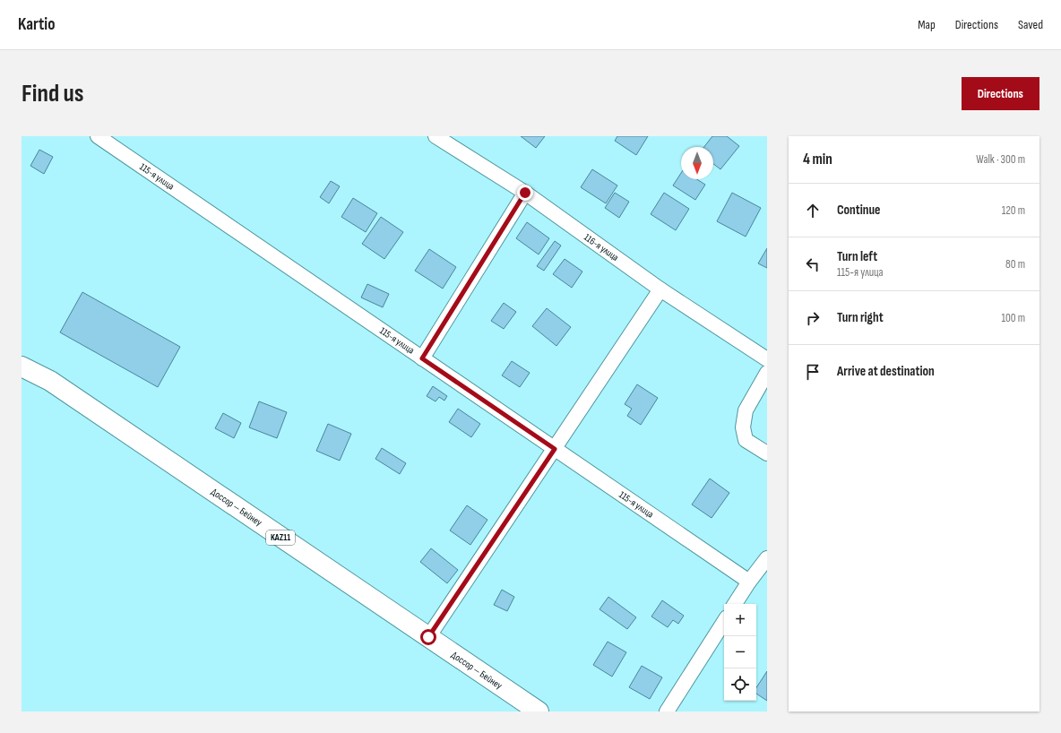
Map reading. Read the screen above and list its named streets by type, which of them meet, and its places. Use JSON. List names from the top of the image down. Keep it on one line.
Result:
{"streets":{"highway":["Доссор — Бейнеу","KAZ11"],"street":["115-я улица","116-я улица"]},"north":"bottom","page":{"header":"Kartio","nav":["Map","Directions","Saved"],"buttons":"Directions","title":"Find us","heading":["4 min","Walk · 300 m"],"list":[["Continue","120 m"],["Turn left","115-я улица","80 m"],["Turn right","100 m"],"Arrive at destination"],"map_buttons":["+","−"]}}
